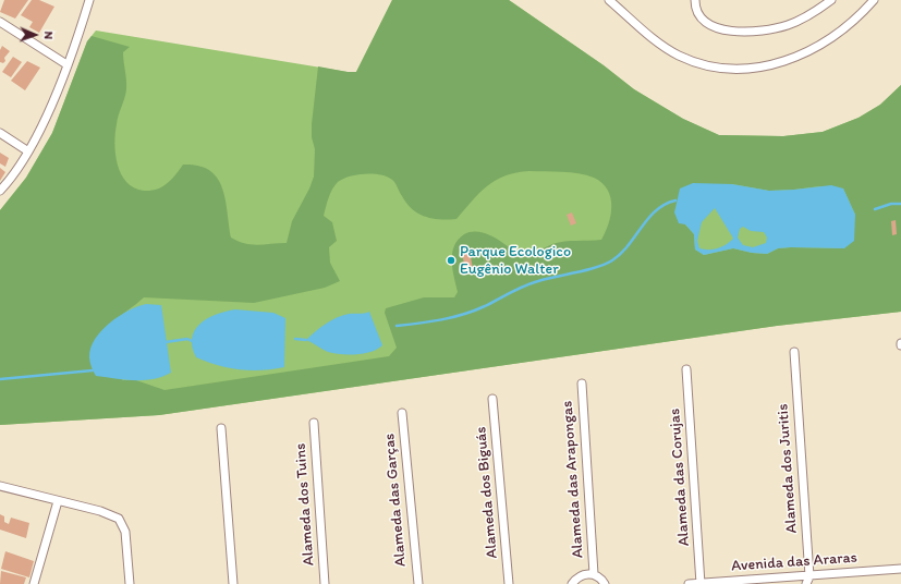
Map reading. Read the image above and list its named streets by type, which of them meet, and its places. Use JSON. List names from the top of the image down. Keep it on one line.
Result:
{"streets":{"street":["Alameda dos Juritis","Alameda das Corujas","Alameda das Arapongas","Alameda dos Biguás","Alameda das Garças","Alameda dos Tuins","Avenida das Araras"]},"crossings":[["Alameda dos Juritis","Avenida das Araras"],["Alameda das Corujas","Avenida das Araras"]],"places":["Parque Ecologico Eugênio Walter"],"north":"right"}
